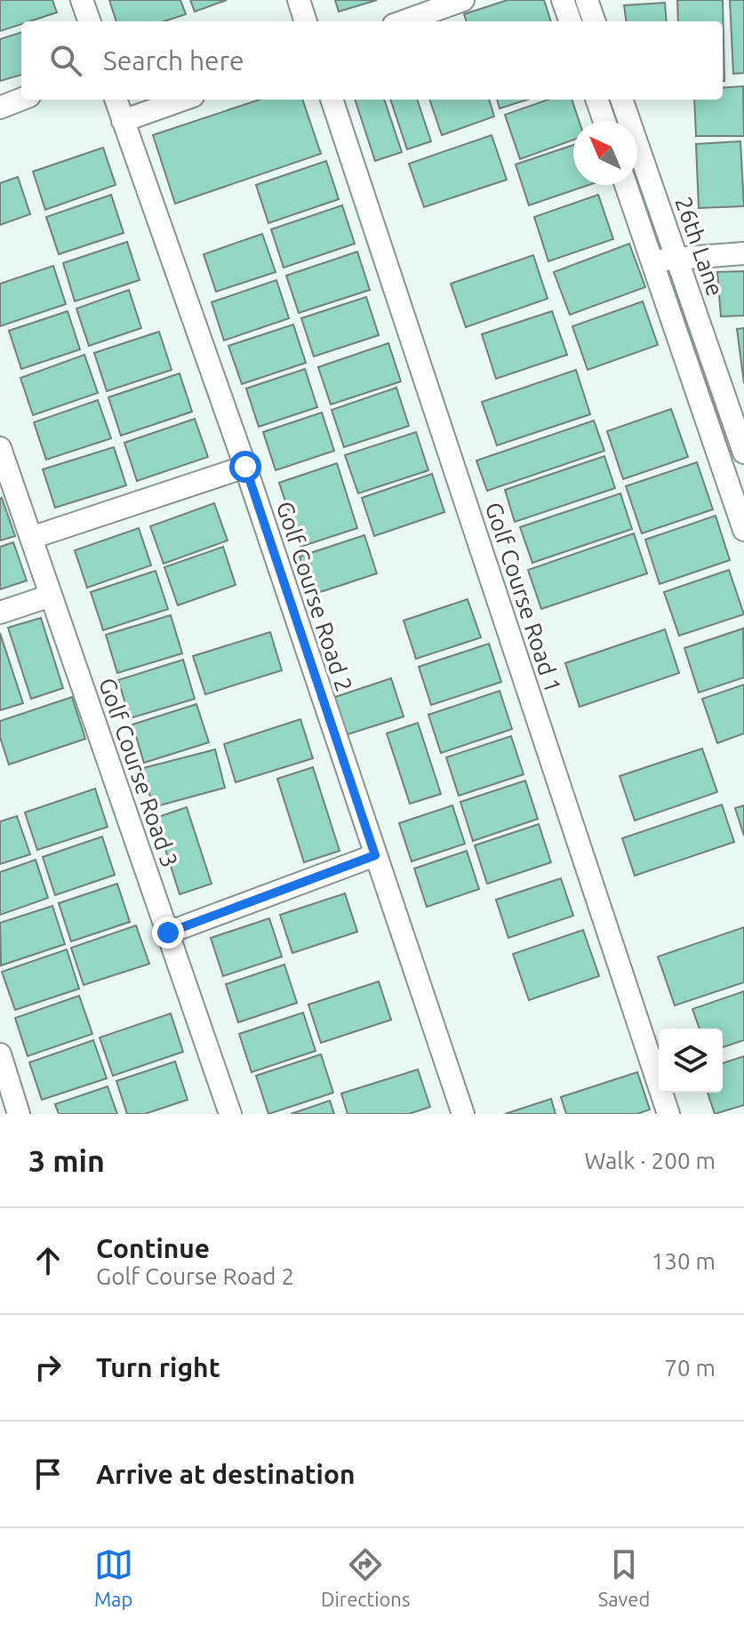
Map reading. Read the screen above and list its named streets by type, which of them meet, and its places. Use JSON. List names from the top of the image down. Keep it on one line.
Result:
{"streets":{"street":["26th Lane","Golf Course Road 2","Golf Course Road 1","Golf Course Road 3"]},"north":"top left","page":{"search":"Search here","heading":["3 min","Walk · 200 m"],"list":[["Continue","Golf Course Road 2","130 m"],["Turn right","70 m"],"Arrive at destination"],"nav":["Map","Directions","Saved"]}}
